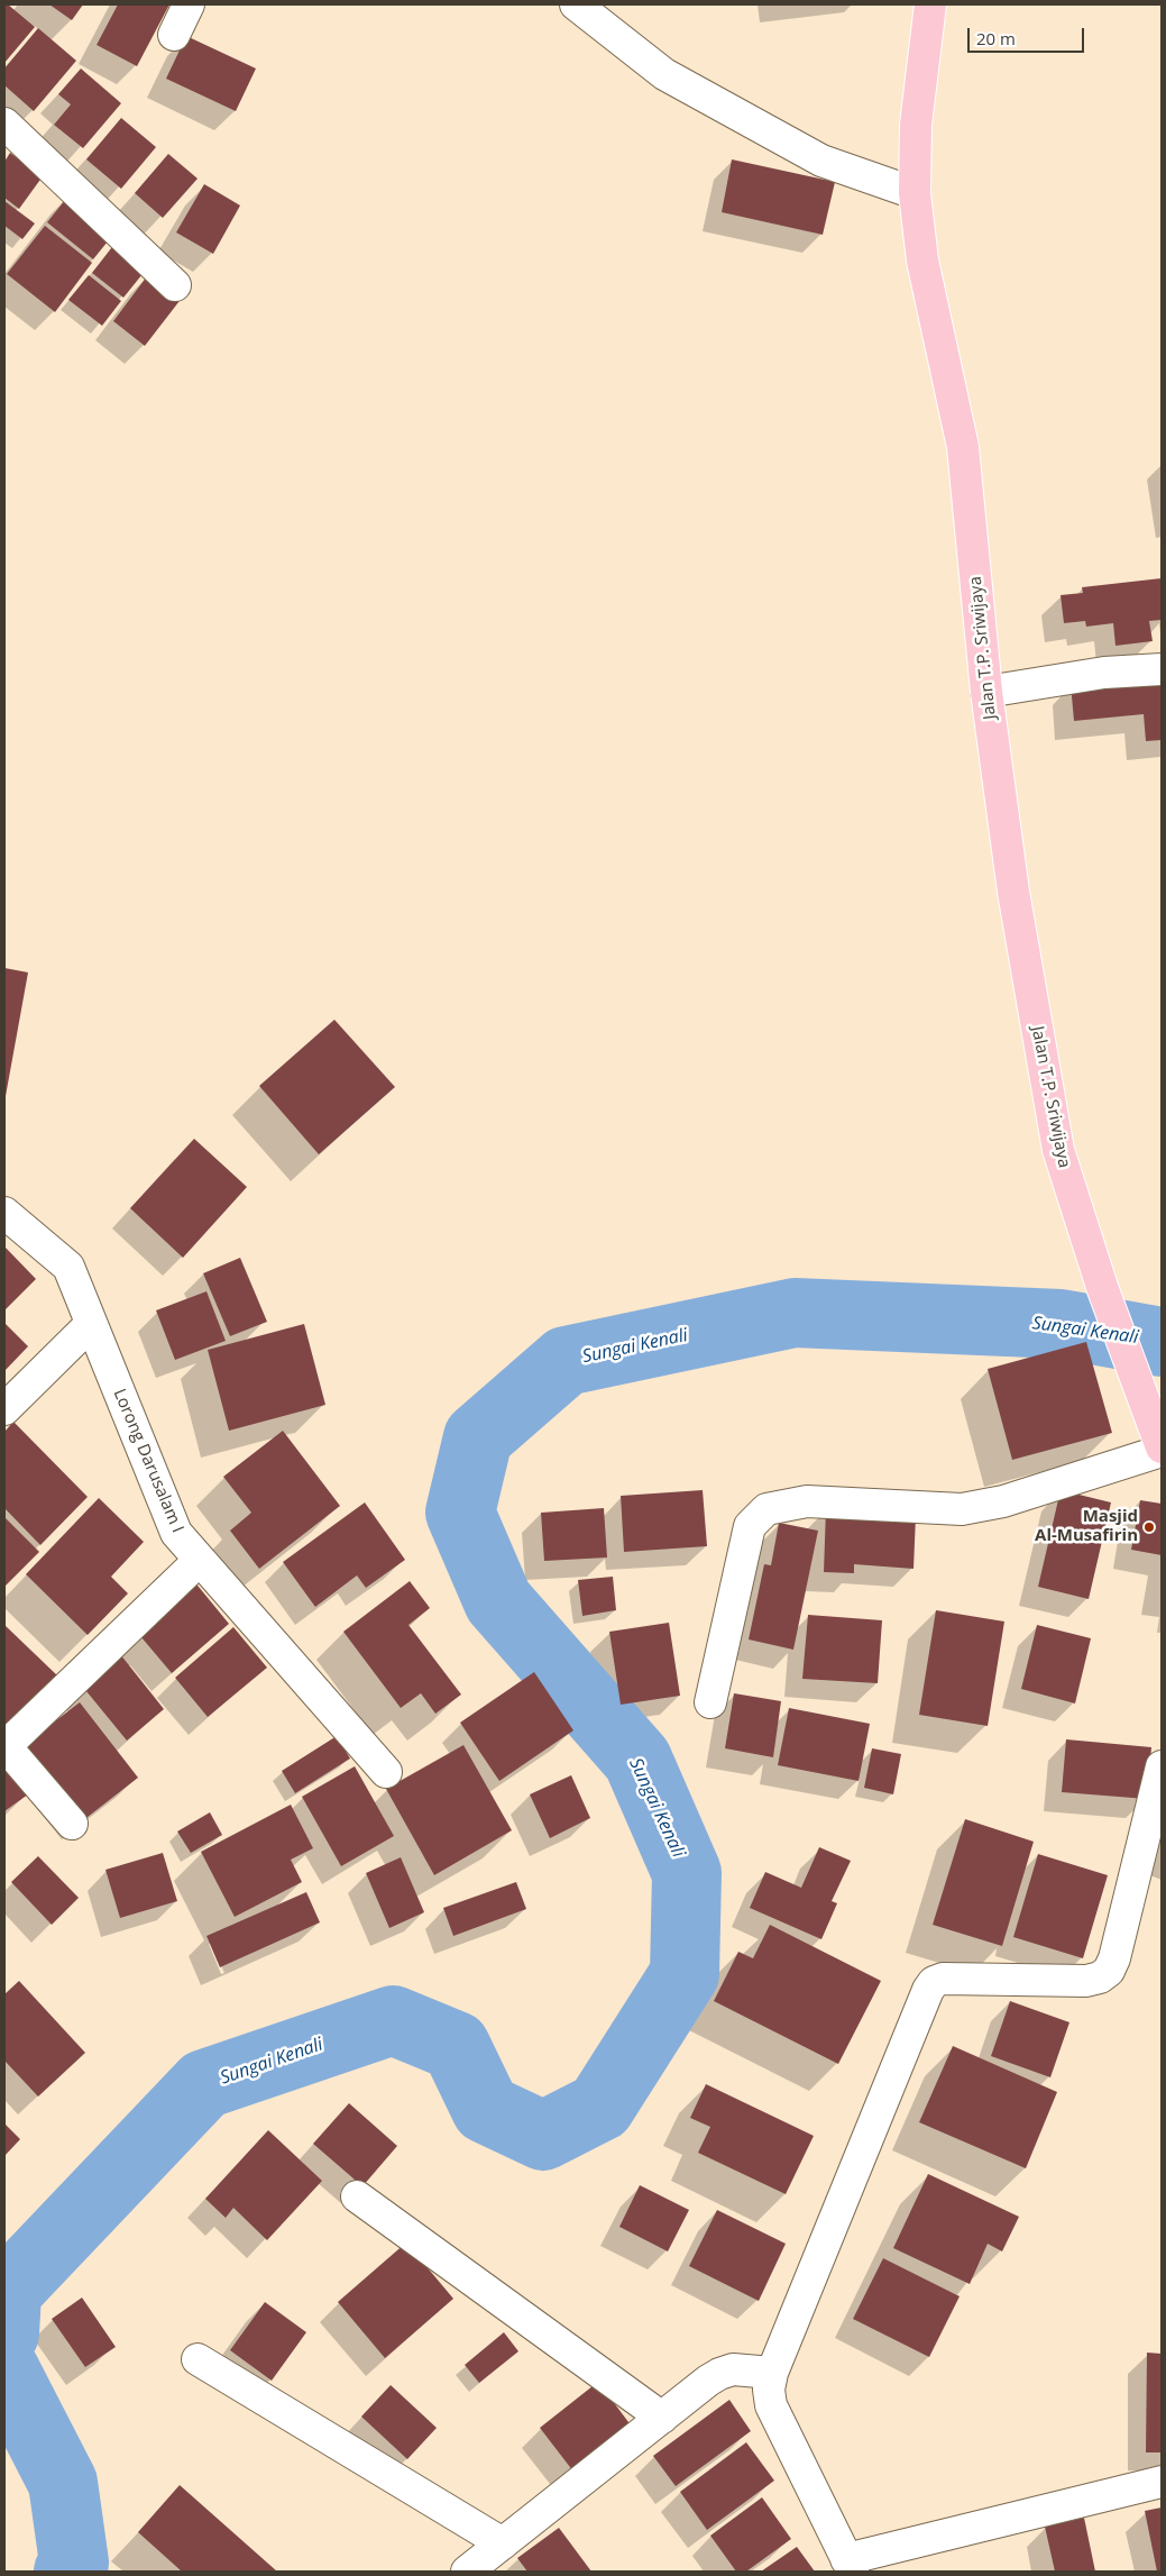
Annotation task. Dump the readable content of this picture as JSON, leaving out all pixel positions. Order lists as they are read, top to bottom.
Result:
{
  "streets": {
    "main road": ["Jalan T.P. Sriwijaya"],
    "street": ["Lorong Darusalam I"]
  },
  "water": ["Sungai Kenali"],
  "places": ["Masjid Al-Musafirin"],
  "scale_bar": "20 m"
}
